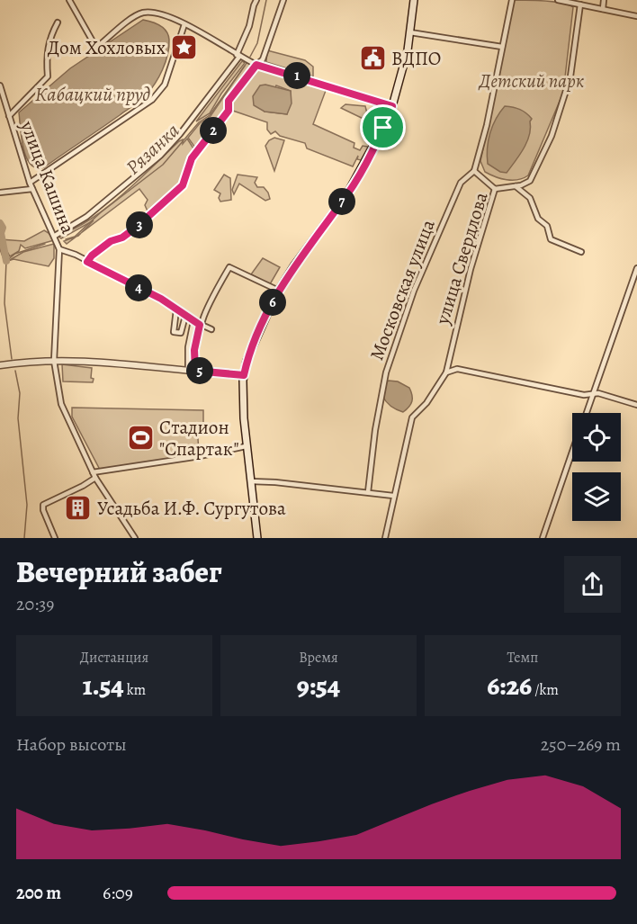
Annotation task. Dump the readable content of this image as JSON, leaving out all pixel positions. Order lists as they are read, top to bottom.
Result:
{
  "streets": {
    "street": ["улица Кашина", "улица Свердлова", "Московская улица"]
  },
  "water": ["Кабацкий пруд", "Рязанка"],
  "parks": ["Детский парк"],
  "places": {
    "place": ["Дом Хохловых"],
    "public building": ["ВДПО"],
    "sports": ["Стадион \"Спартак\""],
    "building": ["Усадьба И.Ф. Сургутова"]
  },
  "page": {
    "pins": [
      "1",
      "2",
      "7",
      "3",
      "4",
      "6",
      "5"
    ],
    "heading": ["Вечерний забег", "20:39"],
    "stats": [
      ["Дистанция", "1.54 km"],
      ["Время", "9:54"],
      ["Темп", "6:26 /km"]
    ],
    "chart": ["Набор высоты", "250–269 m"],
    "list": [
      {
        "name": "200 m",
        "note": "6:09"
      }
    ]
  }
}
